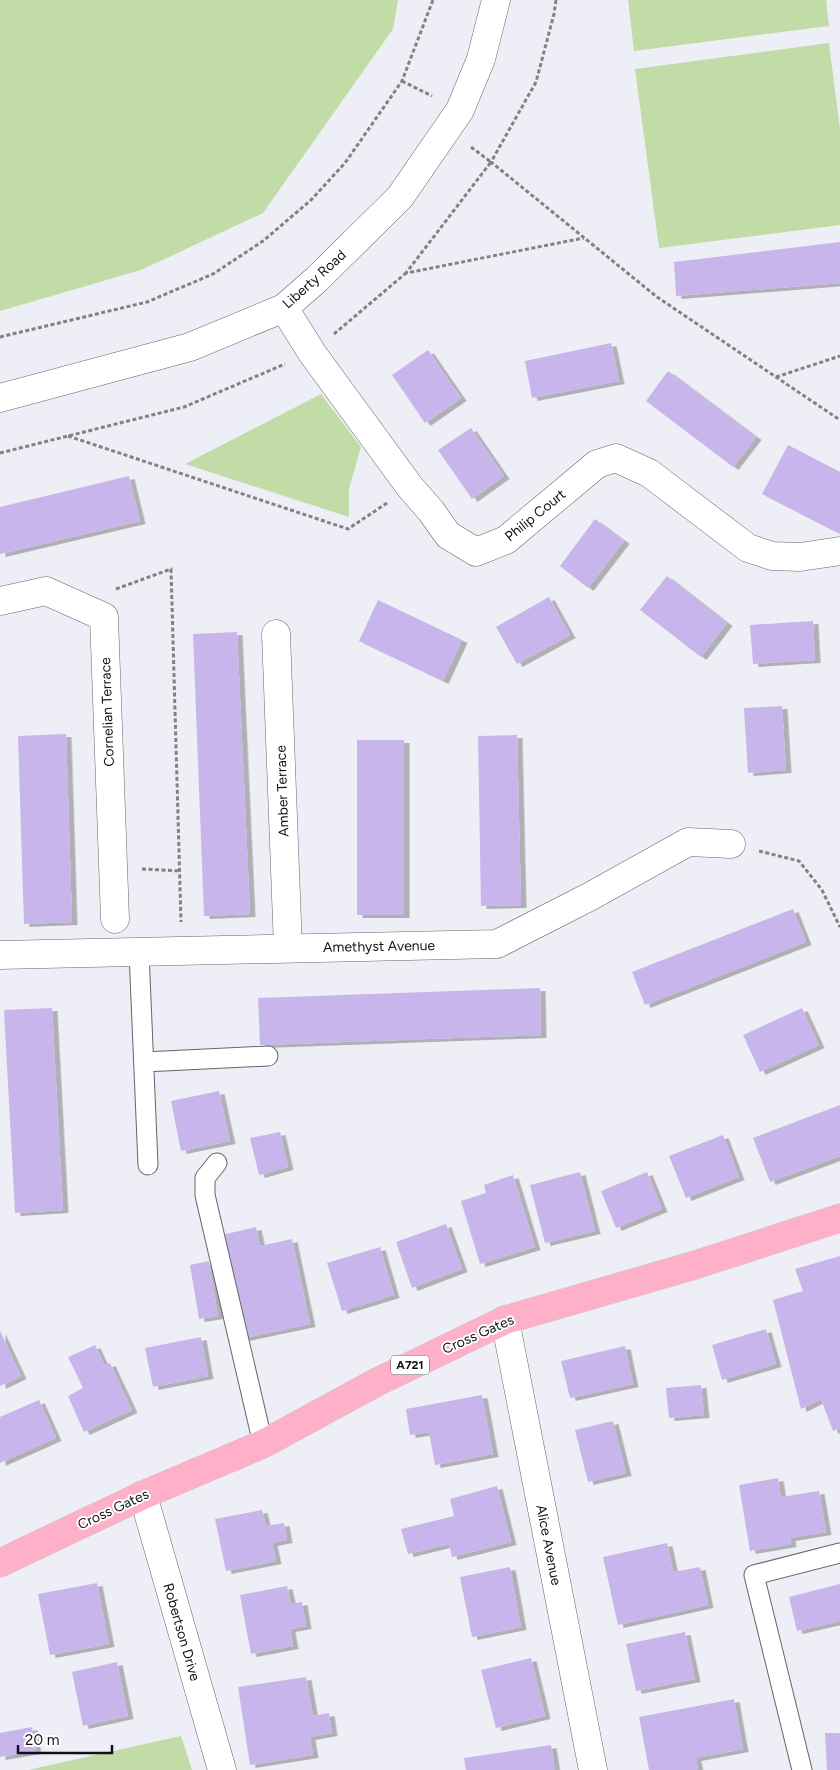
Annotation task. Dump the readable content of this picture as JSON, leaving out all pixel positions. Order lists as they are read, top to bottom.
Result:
{
  "streets": {
    "main road": ["Cross Gates", "A721"],
    "street": [
      "Liberty Road",
      "Philip Court",
      "Cornelian Terrace",
      "Amber Terrace",
      "Amethyst Avenue",
      "Alice Avenue",
      "Robertson Drive"
    ]
  },
  "crossings": [
    ["Liberty Road", "Philip Court"],
    ["Amber Terrace", "Amethyst Avenue"],
    ["Cross Gates", "Alice Avenue"],
    ["Cross Gates", "Robertson Drive"]
  ],
  "scale_bar": "20 m"
}
